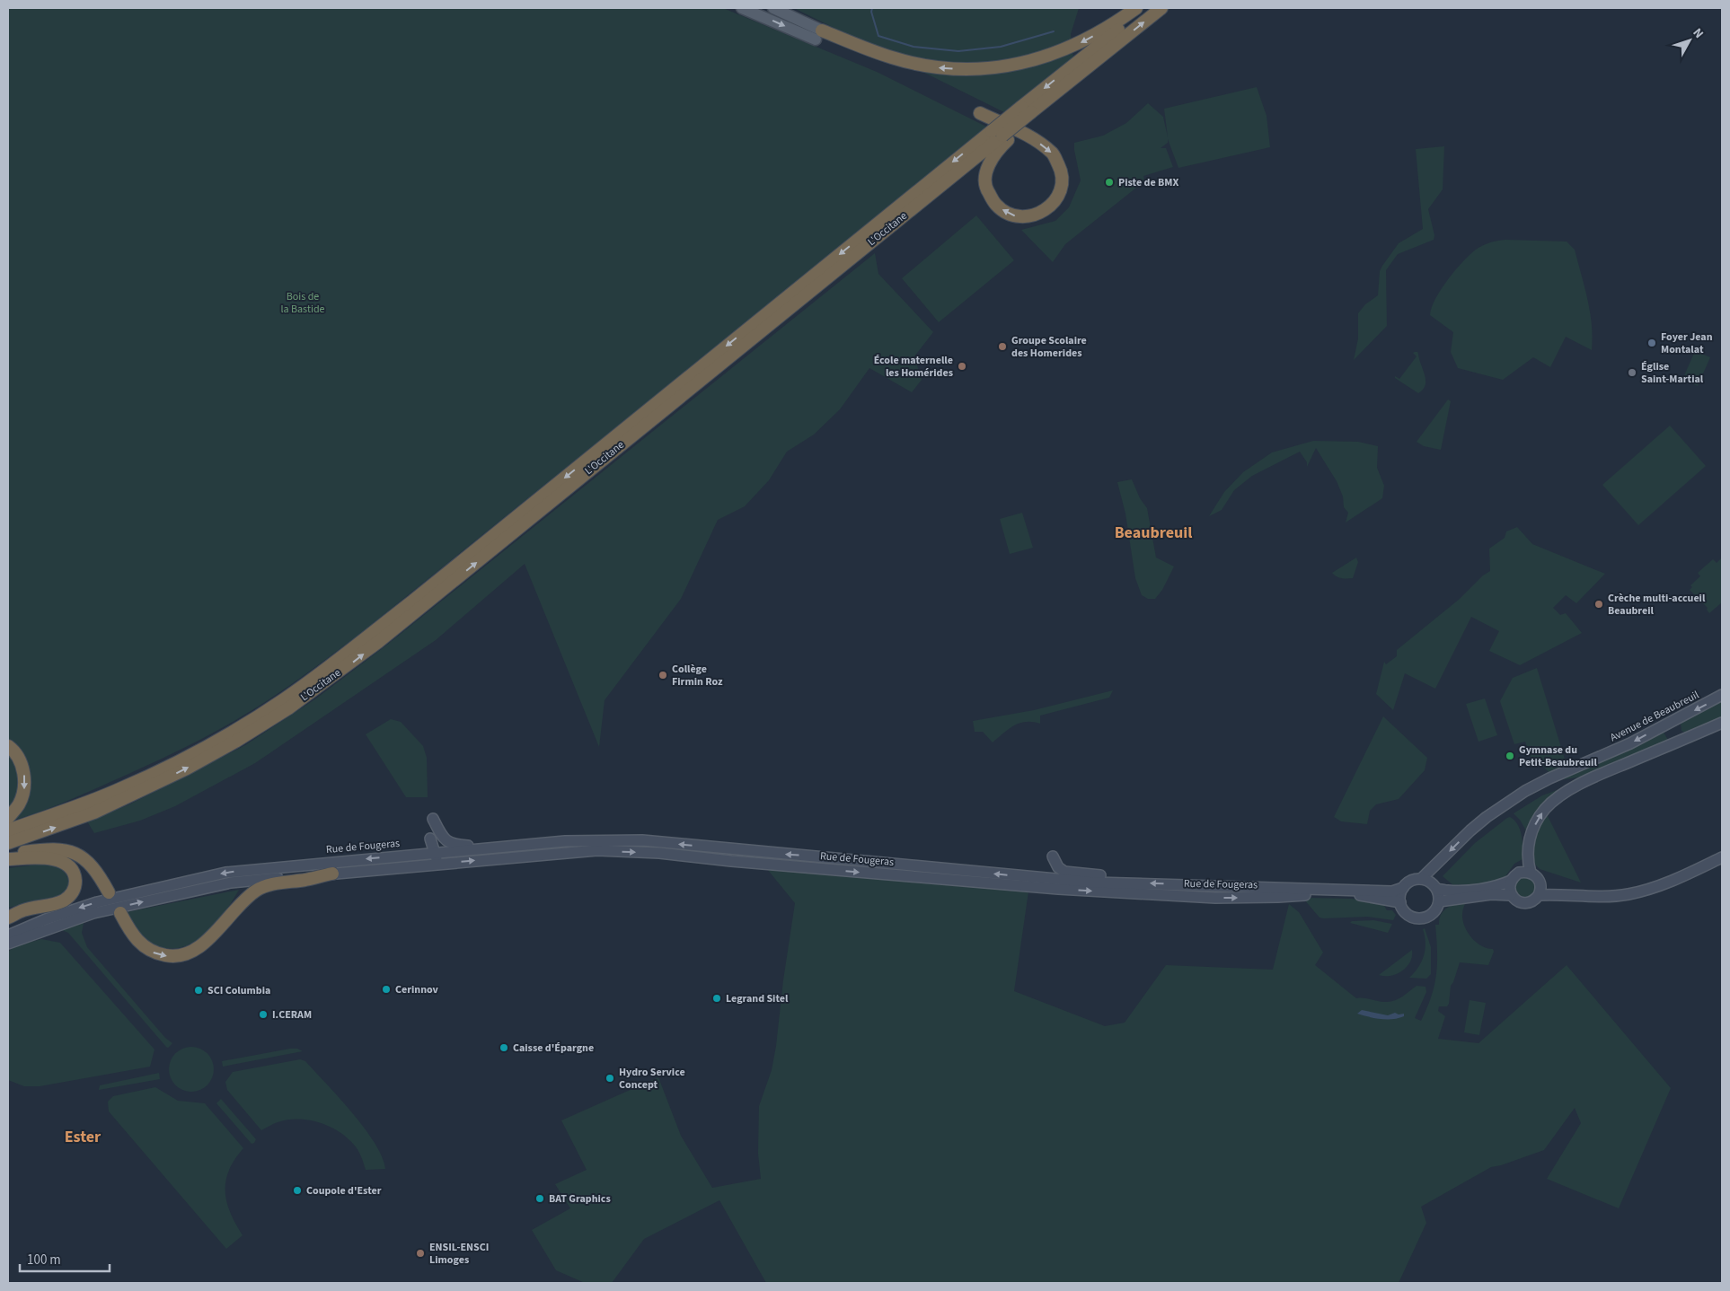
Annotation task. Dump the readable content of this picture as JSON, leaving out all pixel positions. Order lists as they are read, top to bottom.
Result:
{
  "streets": {
    "highway": ["L'Occitane"],
    "main road": ["Avenue de Beaubreuil", "Rue de Fougeras"]
  },
  "crossings": [
    ["Avenue de Beaubreuil", "Rue de Fougeras"]
  ],
  "districts": ["Beaubreuil", "Ester"],
  "parks": ["Bois de la Bastide"],
  "places": [
    "Piste de BMX",
    "Foyer Jean Montalat",
    "Groupe Scolaire des Homerides",
    "École maternelle les Homérides",
    "Église Saint-Martial",
    "Crèche multi-accueil Beaubreil",
    "Collège Firmin Roz",
    "Gymnase du Petit-Beaubreuil",
    "Cerinnov",
    "SCI Columbia",
    "Legrand Sitel",
    "I.CERAM",
    "Caisse d'Épargne",
    "Hydro Service Concept",
    "Coupole d'Ester",
    "BAT Graphics",
    "ENSIL-ENSCI Limoges"
  ],
  "scale_bar": "100 m",
  "north": "top right"
}
